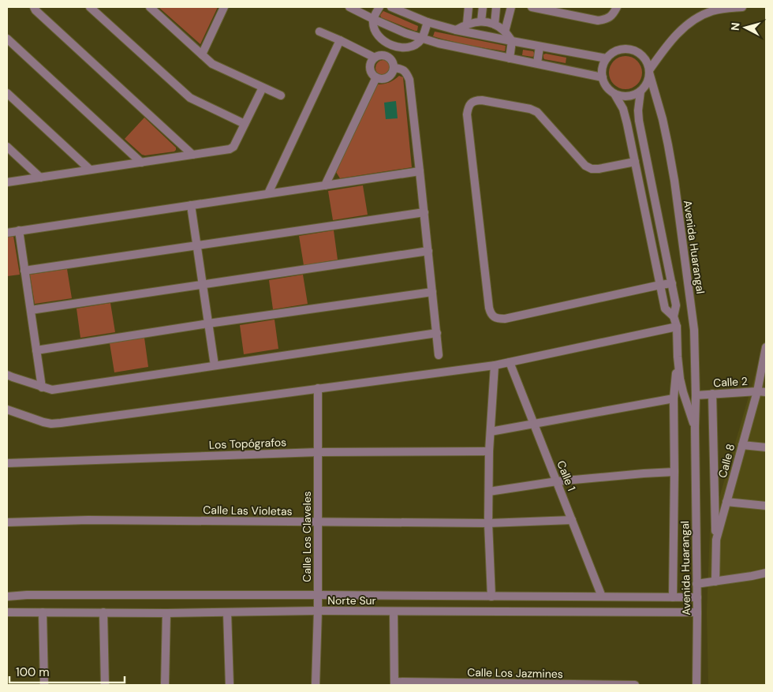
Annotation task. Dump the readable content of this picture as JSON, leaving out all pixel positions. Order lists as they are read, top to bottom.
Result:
{
  "streets": {
    "street": [
      "Avenida Huarangal",
      "Calle 2",
      "Los Topógrafos",
      "Calle 8",
      "Calle 1",
      "Calle Las Violetas",
      "Calle Los Claveles",
      "Norte Sur",
      "Calle Los Jazmines"
    ]
  },
  "crossings": [
    ["Avenida Huarangal", "Calle 2"],
    ["Avenida Huarangal", "Norte Sur"],
    ["Calle 2", "Calle 8"],
    ["Los Topógrafos", "Calle Los Claveles"],
    ["Calle 1", "Calle Las Violetas"],
    ["Calle 1", "Norte Sur"],
    ["Calle Las Violetas", "Calle Los Claveles"],
    ["Calle Los Claveles", "Norte Sur"]
  ],
  "scale_bar": "100 m",
  "north": "left"
}
